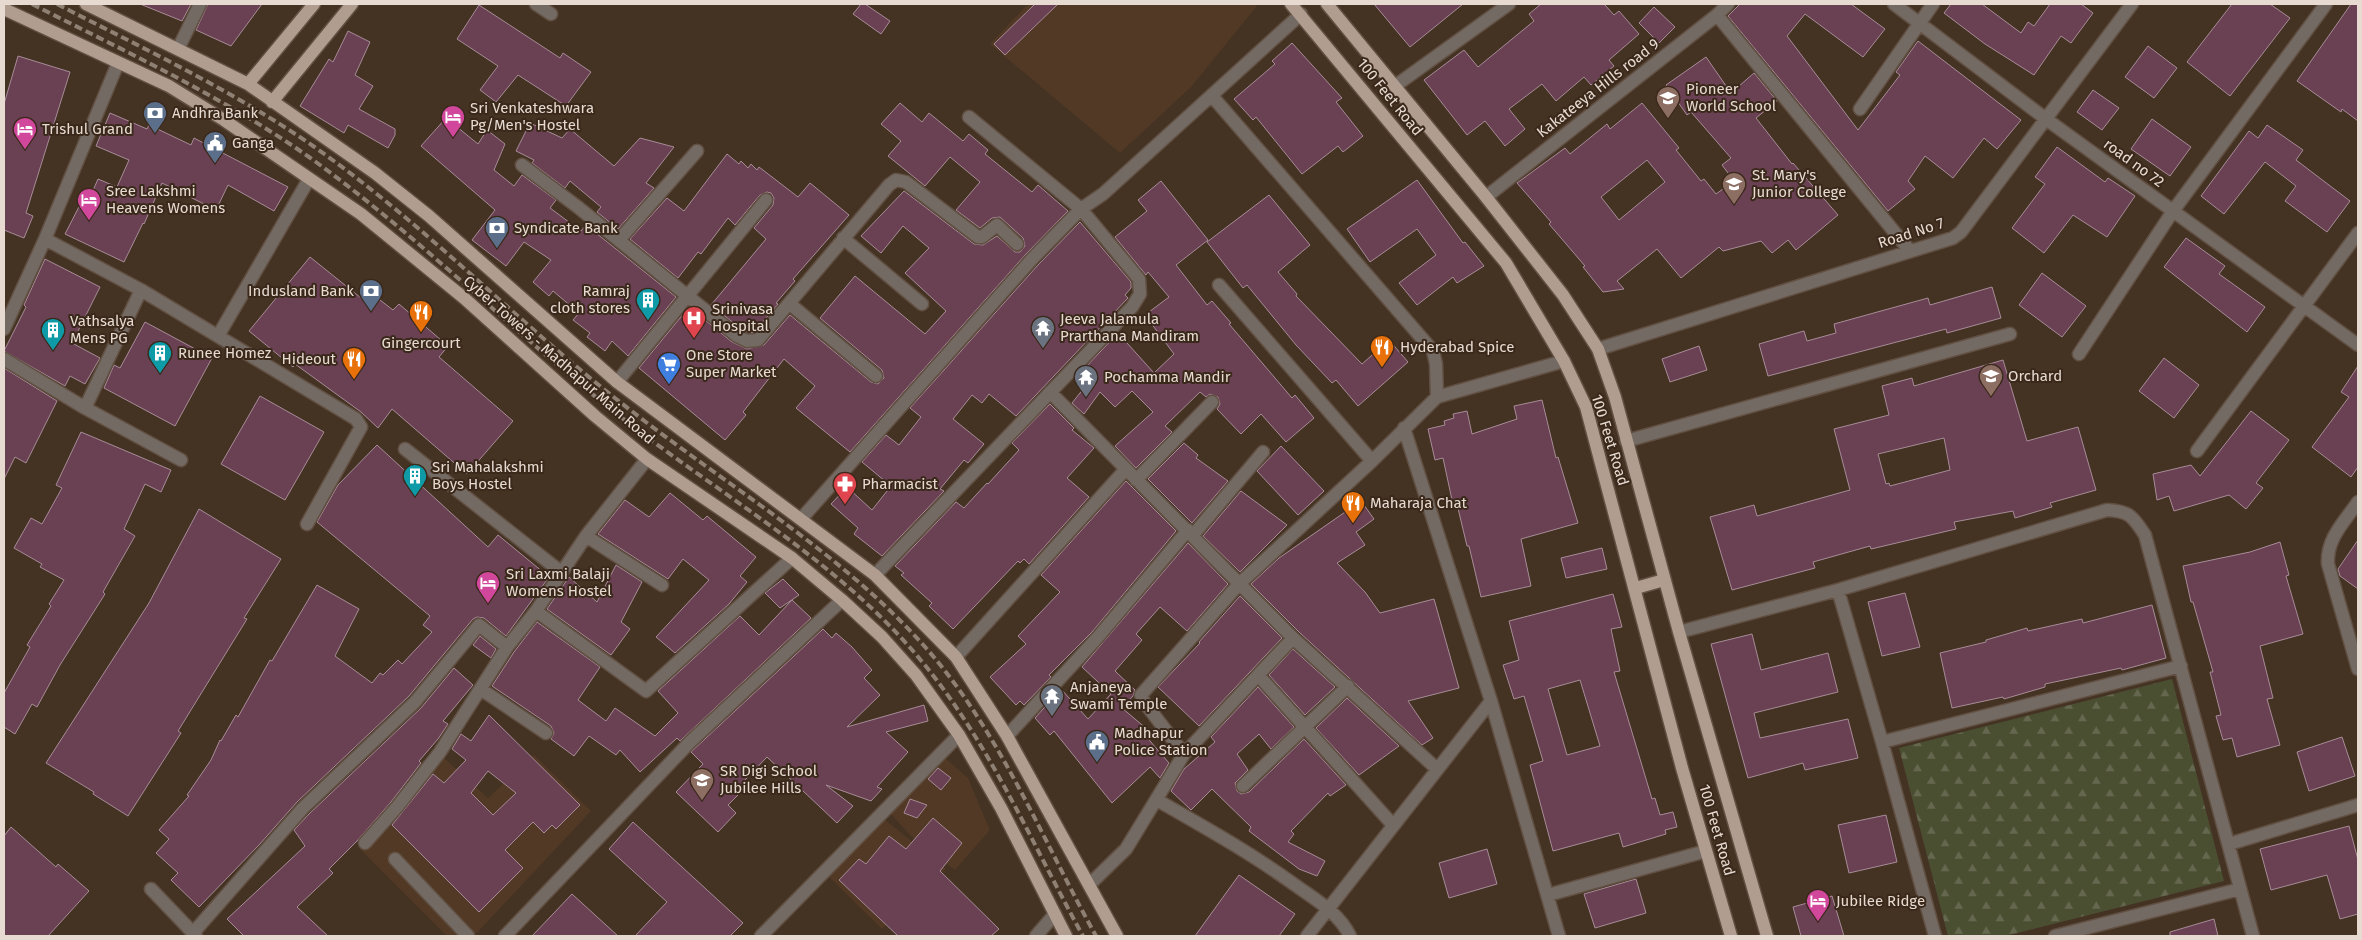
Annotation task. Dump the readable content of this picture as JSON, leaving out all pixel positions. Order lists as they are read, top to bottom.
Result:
{
  "streets": {
    "main road": ["100 Feet Road", "Cyber Towers - Madhapur Main Road"],
    "street": ["Kakateeya Hills road 9", "road no 72", "Road No 7"]
  },
  "crossings": [
    ["Kakateeya Hills road 9", "100 Feet Road"],
    ["100 Feet Road", "Road No 7"],
    ["road no 72", "Road No 7"]
  ],
  "places": {
    "school or university": [
      "Pioneer World School",
      "St. Mary's Junior College",
      "Orchard",
      "SR Digi School Jubilee Hills"
    ],
    "bank": ["Andhra Bank", "Syndicate Bank", "Indusland Bank"],
    "hotel": [
      "Sri Venkateshwara Pg/Men's Hostel",
      "Trishul Grand",
      "Sree Lakshmi Heavens Womens",
      "Sri Laxmi Balaji Womens Hostel",
      "Jubilee Ridge"
    ],
    "public building": ["Ganga", "Madhapur Police Station"],
    "building": [
      "Ramraj cloth stores",
      "Vathsalya Mens PG",
      "Runee Homez",
      "Sri Mahalakshmi Boys Hostel"
    ],
    "restaurant": [
      "Gingercourt",
      "Hyderabad Spice",
      "Hideout",
      "Maharaja Chat"
    ],
    "hospital": ["Srinivasa Hospital"],
    "temple": ["Jeeva Jalamula Prarthana Mandiram", "Pochamma Mandir", "Anjaneya Swami Temple"],
    "supermarket": ["One Store Super Market"],
    "pharmacy": ["Pharmacist"]
  }
}
